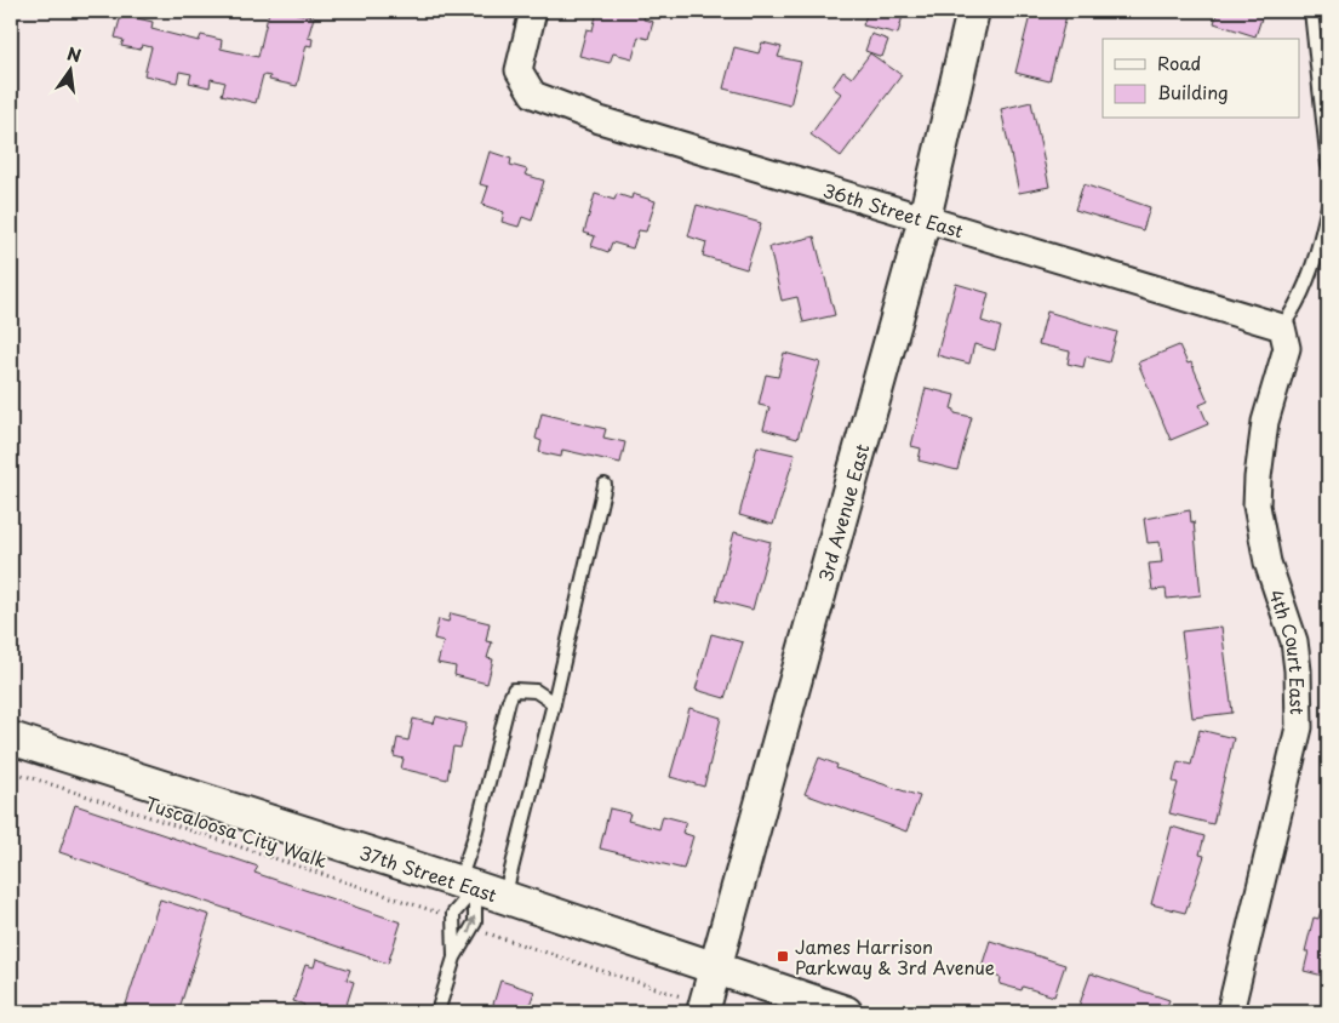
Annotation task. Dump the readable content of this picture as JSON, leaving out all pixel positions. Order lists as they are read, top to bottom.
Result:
{
  "streets": {
    "street": [
      "36th Street East",
      "3rd Avenue East",
      "4th Court East",
      "37th Street East"
    ],
    "path": ["Tuscaloosa City Walk"]
  },
  "crossings": [
    ["36th Street East", "3rd Avenue East"],
    ["36th Street East", "4th Court East"],
    ["3rd Avenue East", "37th Street East"]
  ],
  "places": {
    "transit": ["James Harrison Parkway & 3rd Avenue"]
  },
  "legend": ["Road", "Building"],
  "north": "top"
}
